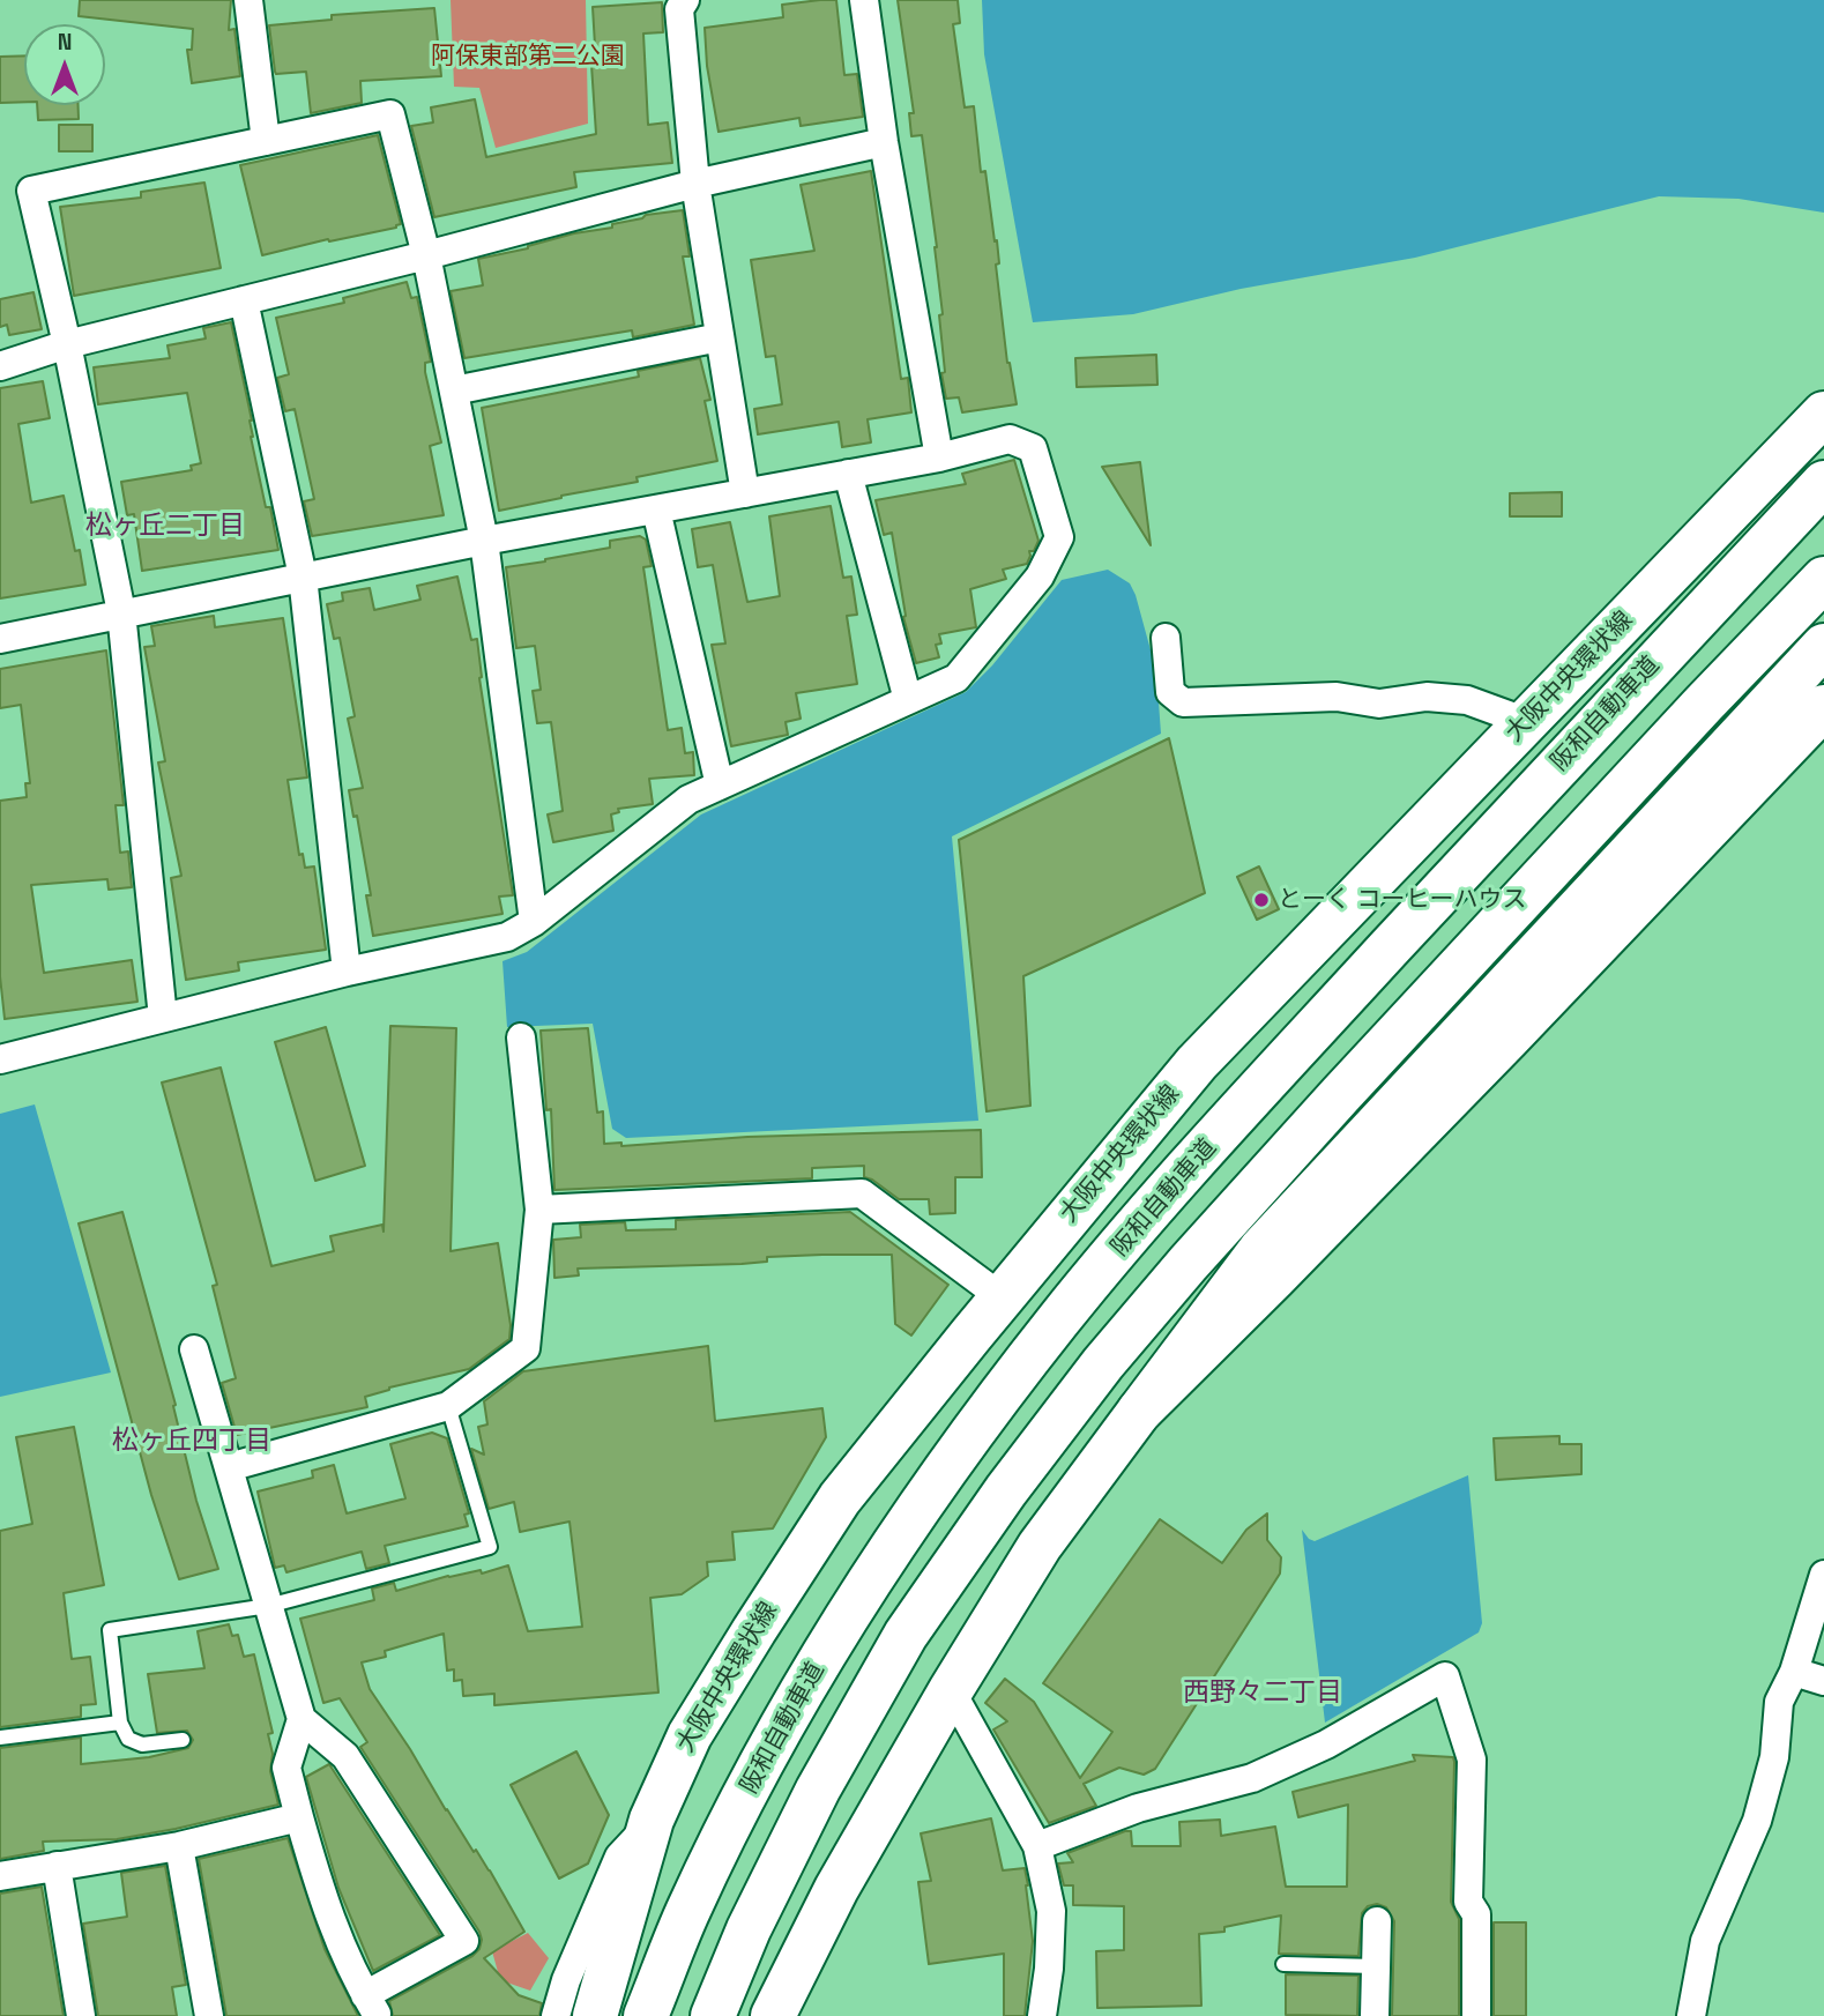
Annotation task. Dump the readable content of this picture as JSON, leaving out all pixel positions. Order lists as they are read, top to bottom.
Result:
{
  "streets": {
    "main road": ["大阪中央環状線", "阪和自動車道"]
  },
  "districts": ["松ヶ丘二丁目", "松ヶ丘四丁目", "西野々二丁目"],
  "parks": ["阿保東部第二公園"],
  "places": ["とーく コーヒーハウス"],
  "north": "top"
}
